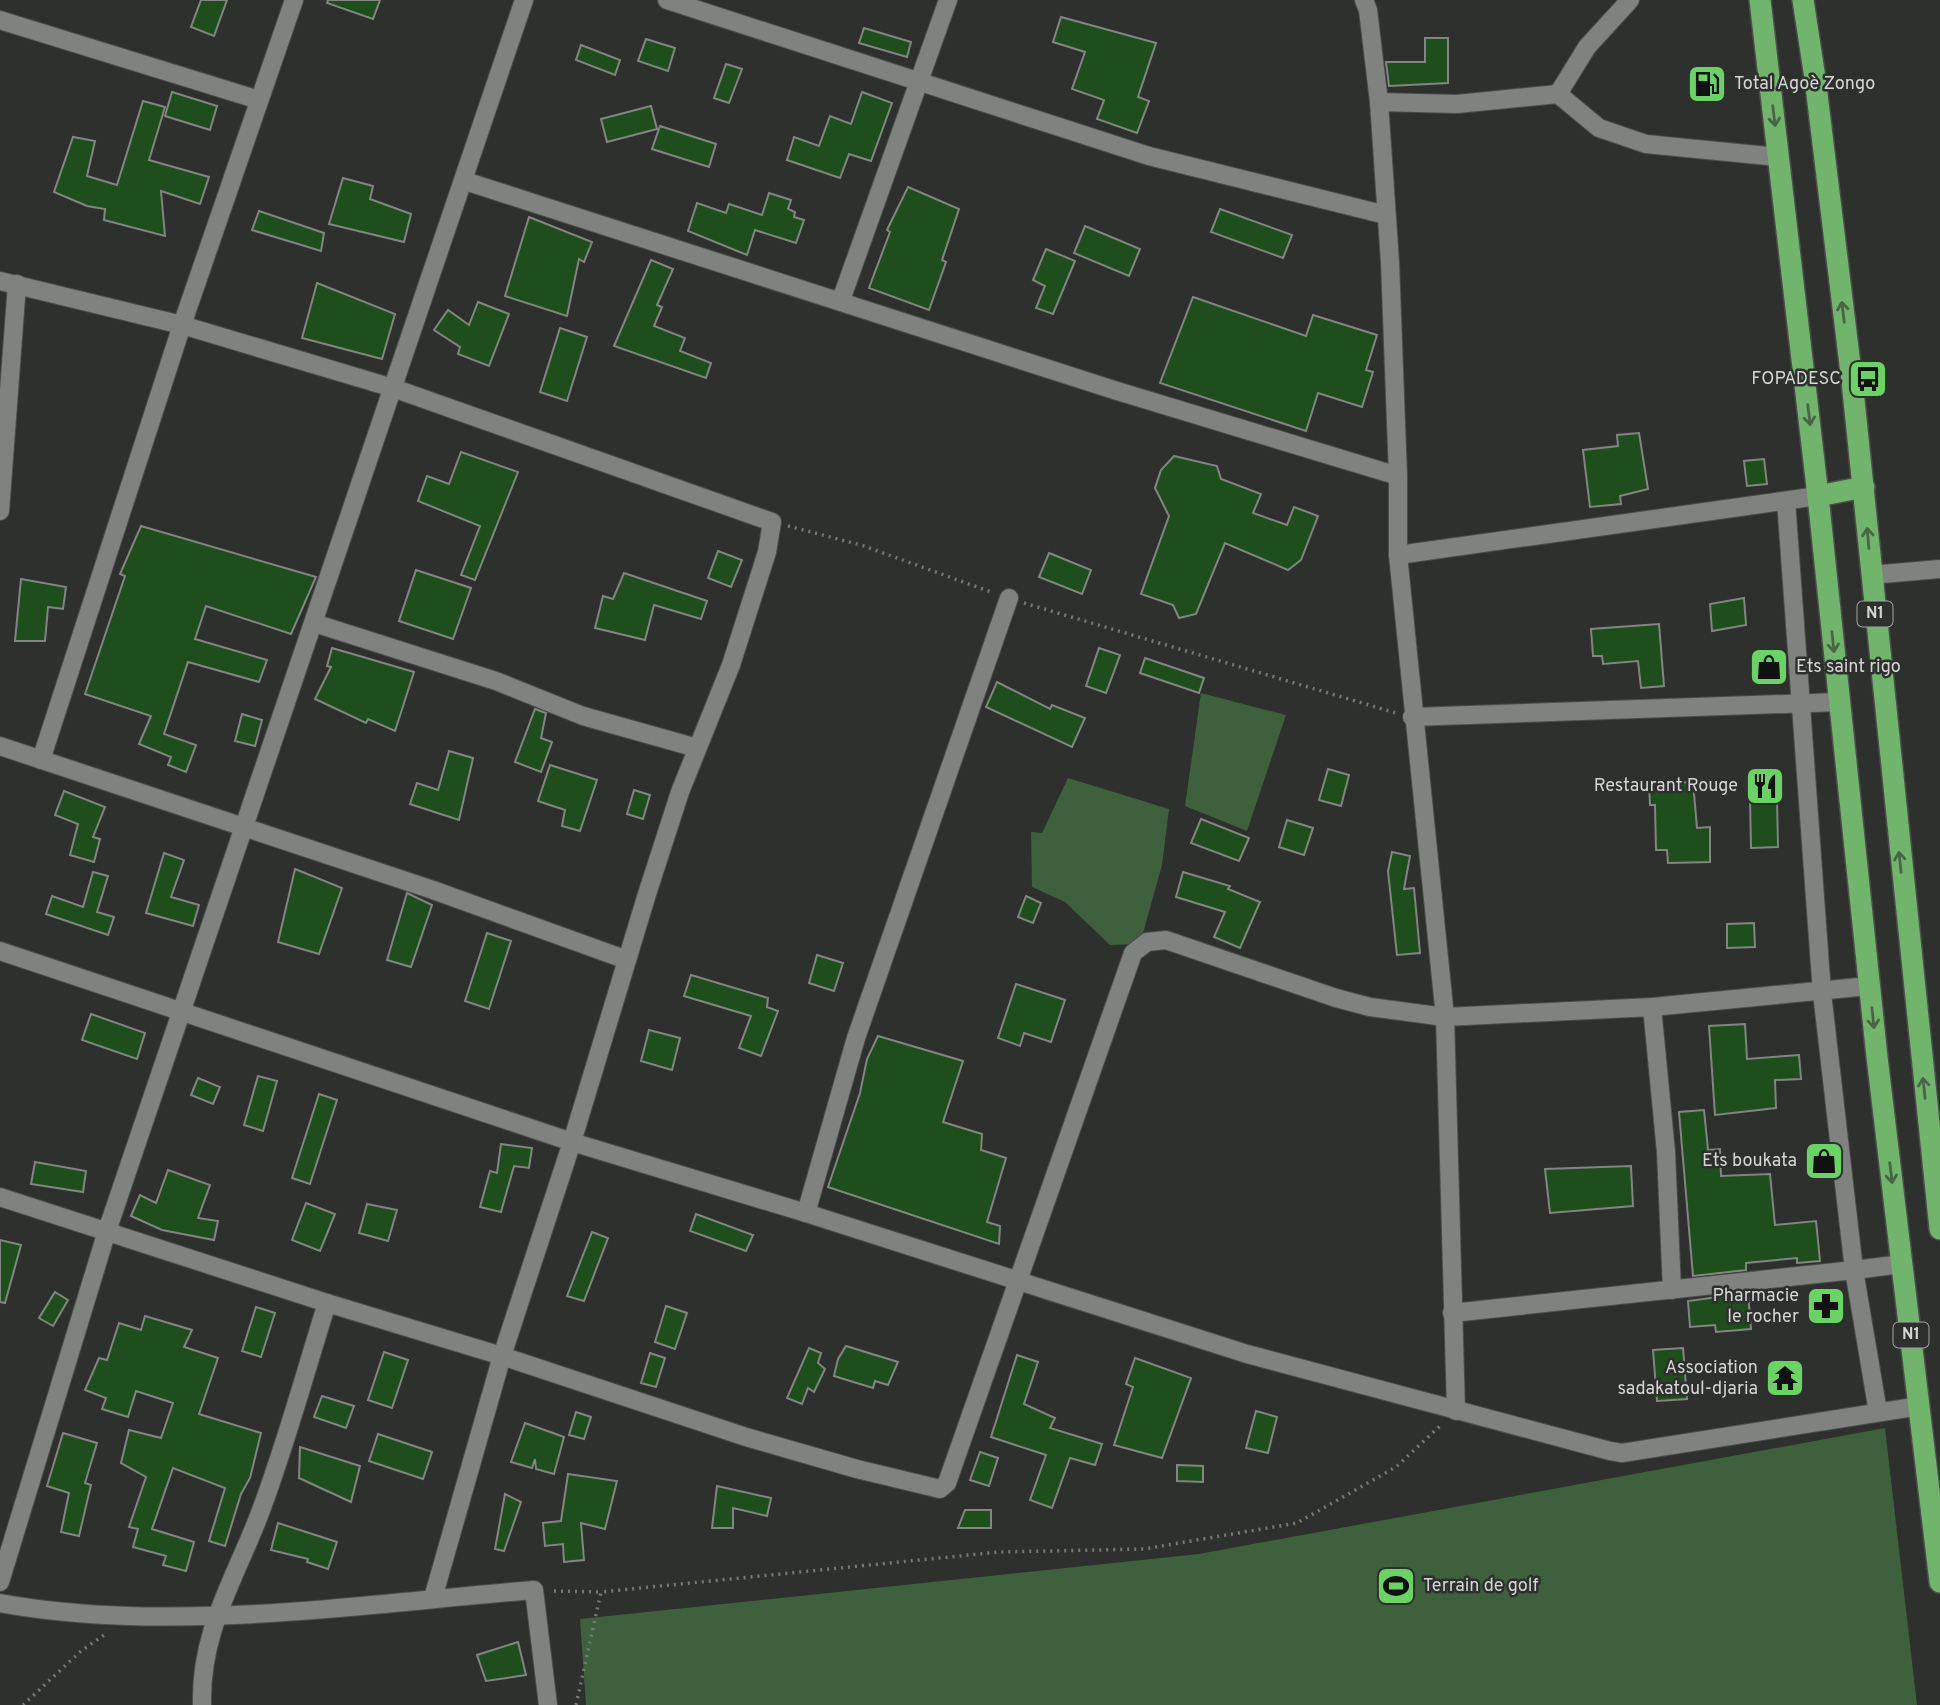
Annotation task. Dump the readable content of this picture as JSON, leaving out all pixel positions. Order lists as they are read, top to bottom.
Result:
{
  "streets": {
    "highway": ["N1"]
  },
  "places": {
    "fuel station": ["Total Agoè Zongo"],
    "bus stop": ["FOPADESC"],
    "shop": ["Ets saint rigo", "Ets boukata"],
    "restaurant": ["Restaurant Rouge"],
    "pharmacy": ["Pharmacie le rocher"],
    "temple": ["Association sadakatoul-djaria"],
    "sports": ["Terrain de golf"]
  }
}
